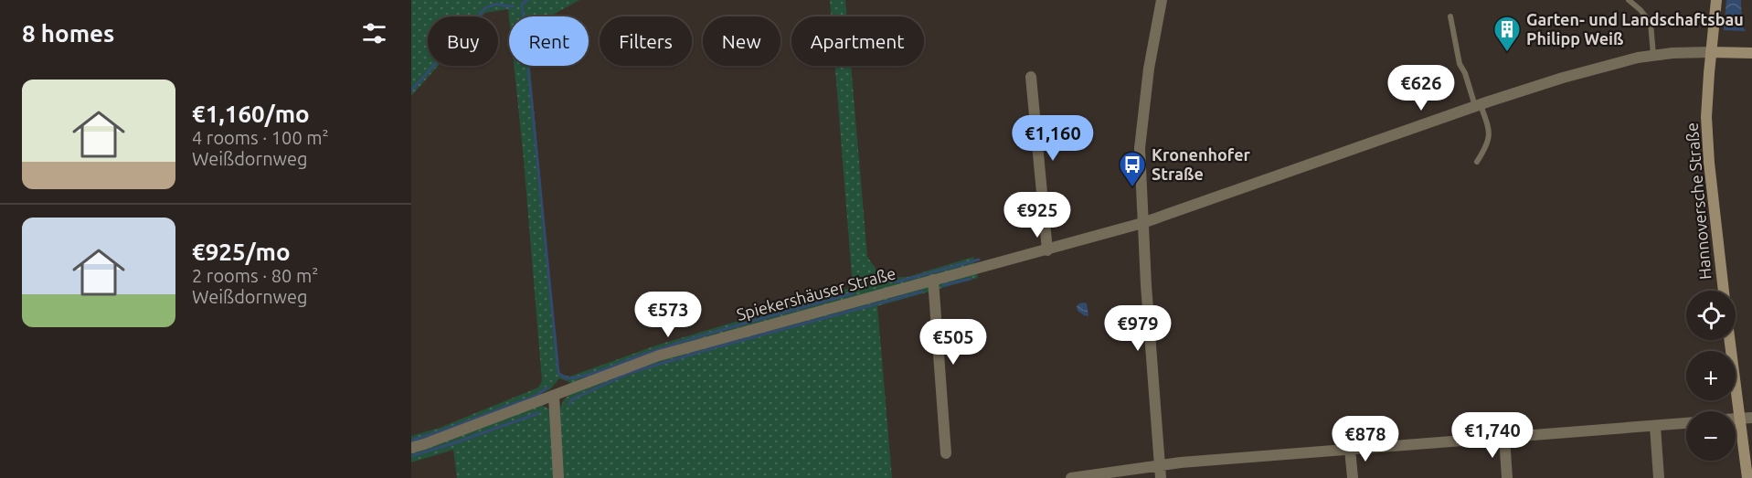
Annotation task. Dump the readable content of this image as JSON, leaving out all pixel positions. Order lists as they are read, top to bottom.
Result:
{
  "streets": {
    "main road": ["Hannoversche Straße"],
    "street": ["Spiekershäuser Straße"]
  },
  "crossings": [
    ["Hannoversche Straße", "Spiekershäuser Straße"]
  ],
  "places": {
    "building": ["Garten- und Landschaftsbau Philipp Weiß"],
    "bus stop": ["Kronenhofer Straße"]
  },
  "page": {
    "heading": "8 homes",
    "chip": [
      "Buy",
      "Rent",
      "Filters",
      "New",
      "Apartment"
    ],
    "price": [
      "€626",
      "€1,160",
      "€925",
      "€573",
      "€979",
      "€505",
      "€1,740",
      "€878"
    ],
    "list": [
      {
        "name": "€1,160/mo",
        "note": "4 rooms · 100 m² · Weißdornweg"
      },
      {
        "name": "€925/mo",
        "note": "2 rooms · 80 m² · Weißdornweg"
      }
    ],
    "map_buttons": ["+", "−"]
  }
}
